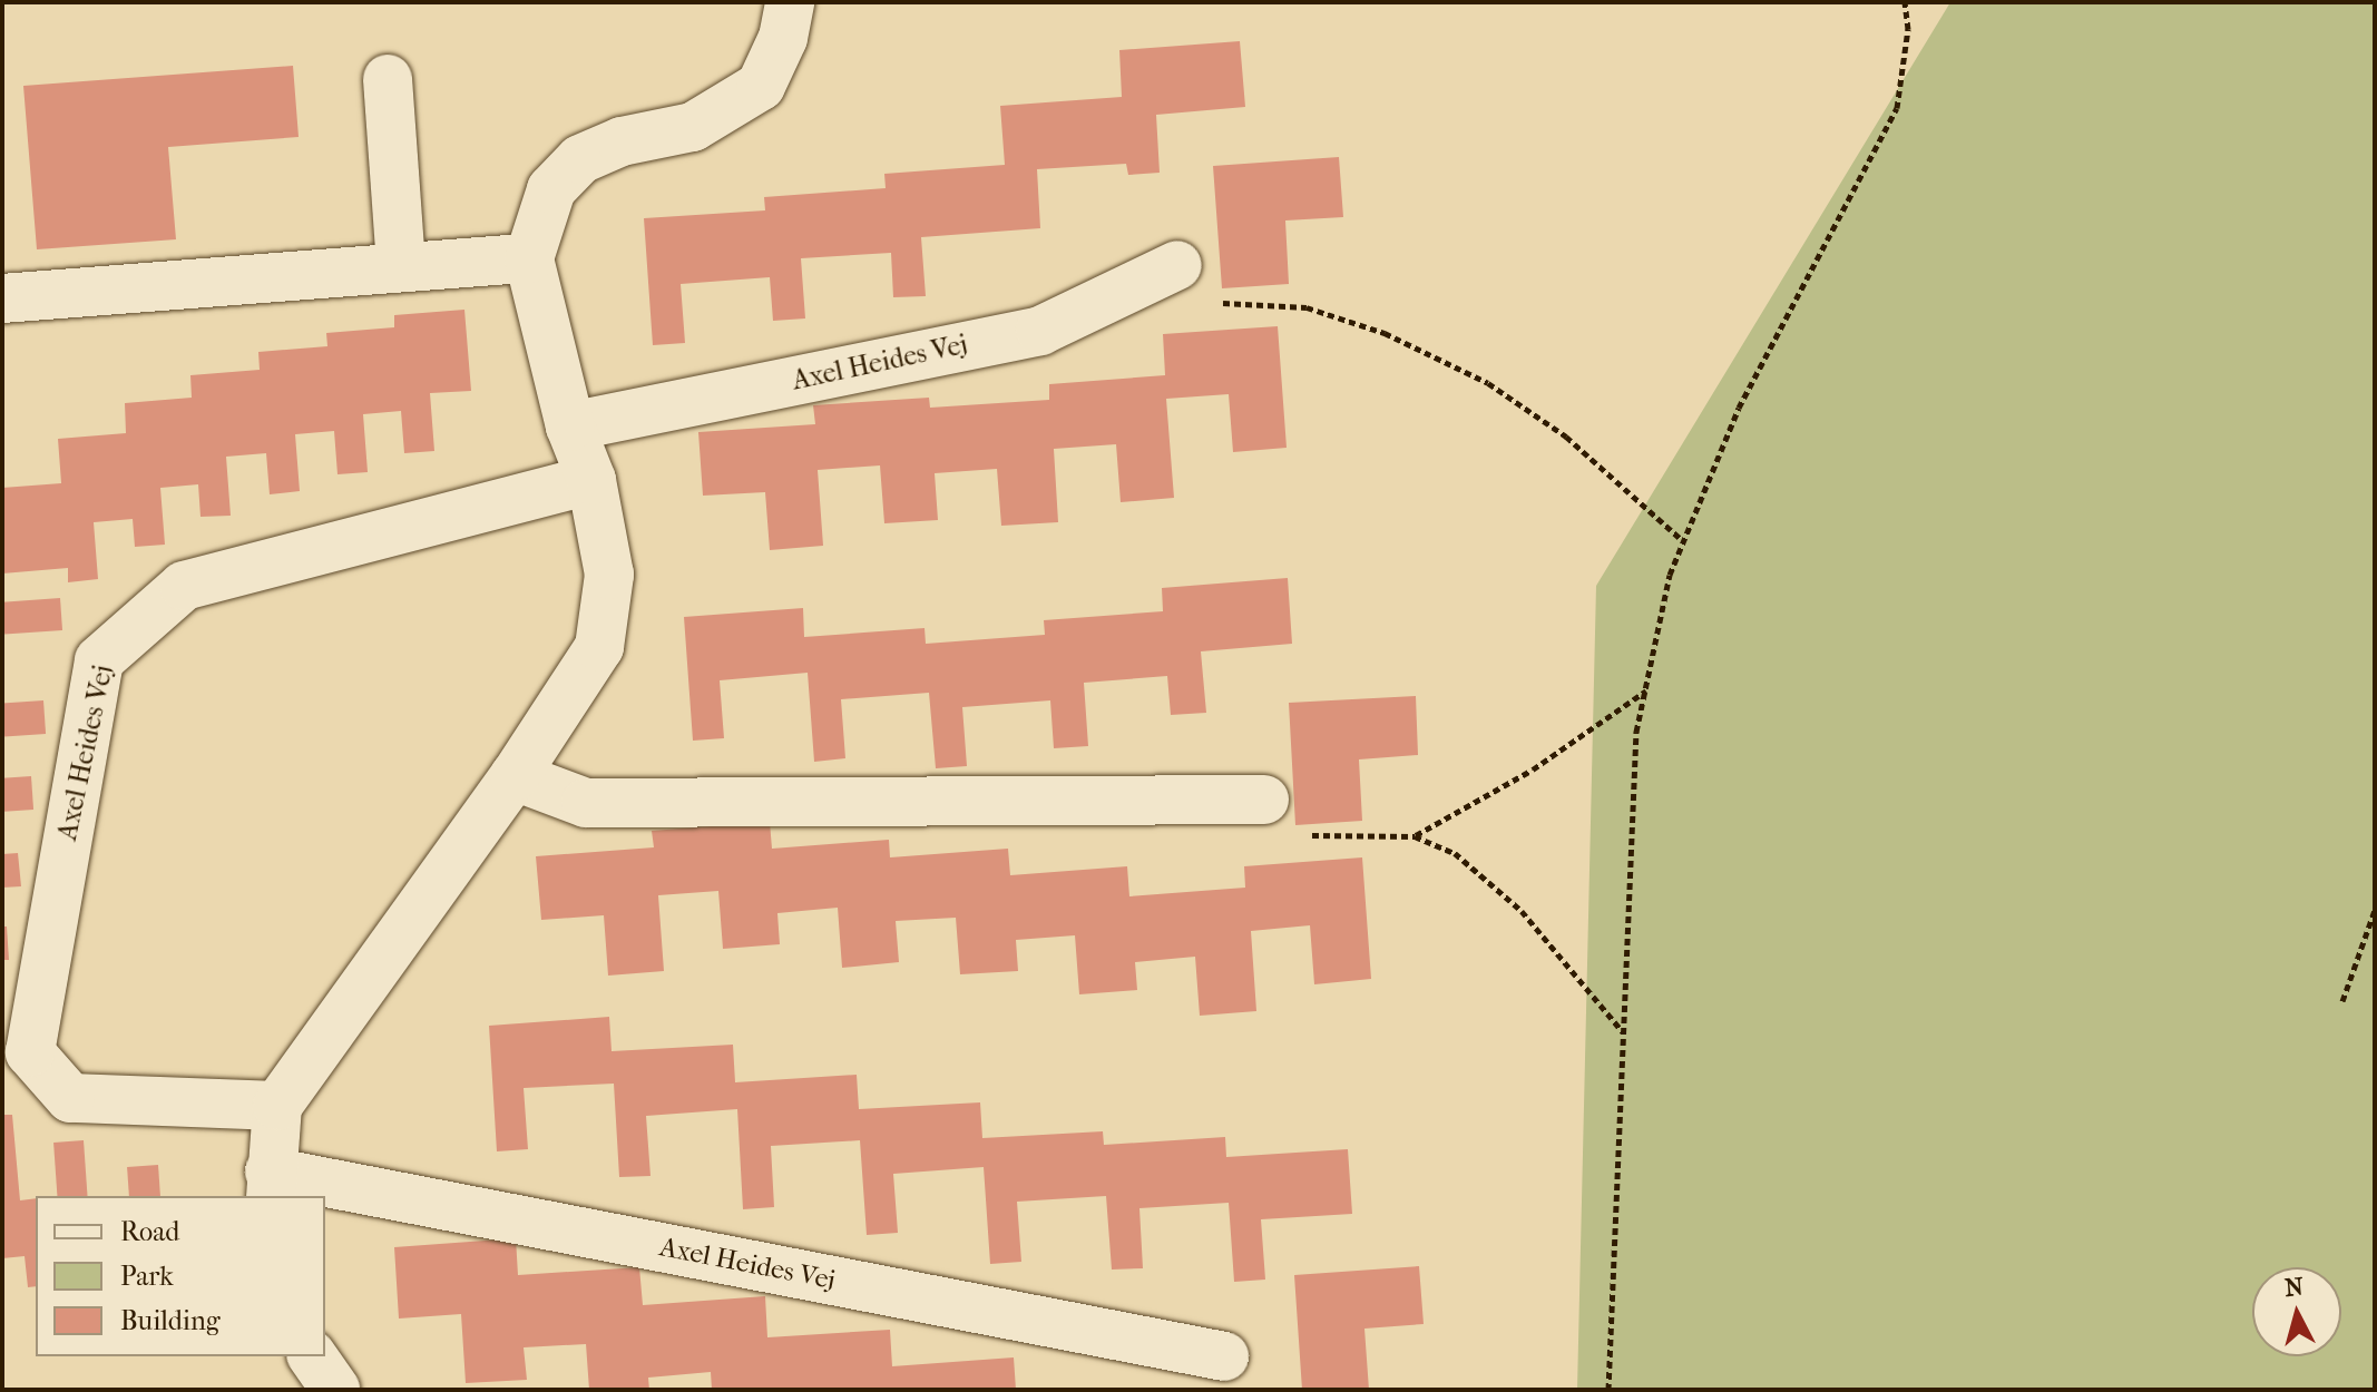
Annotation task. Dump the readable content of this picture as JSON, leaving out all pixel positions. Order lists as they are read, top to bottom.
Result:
{
  "streets": {
    "street": ["Axel Heides Vej"]
  },
  "legend": ["Road", "Park", "Building"],
  "north": "top"
}
